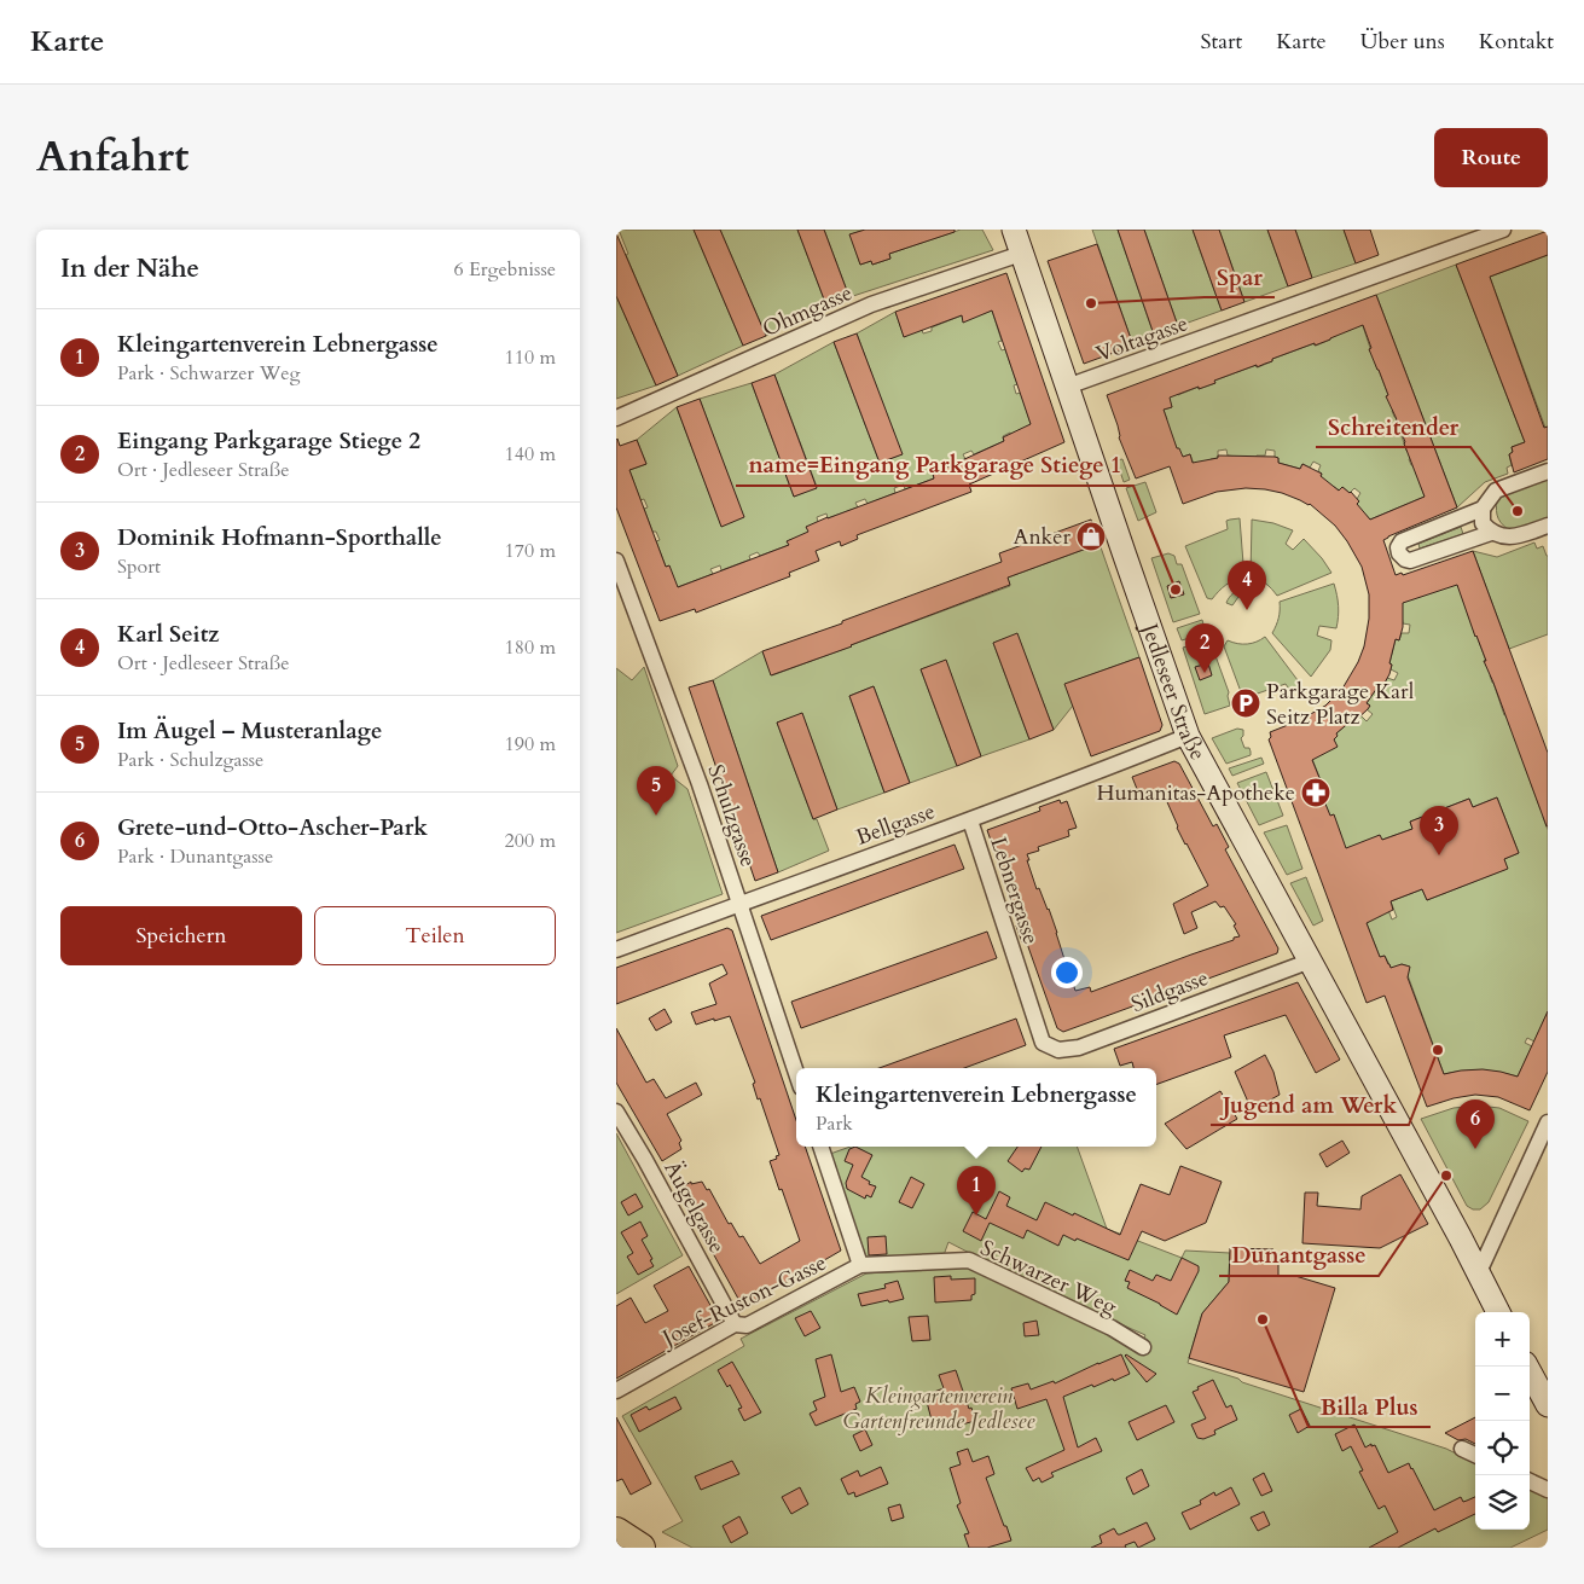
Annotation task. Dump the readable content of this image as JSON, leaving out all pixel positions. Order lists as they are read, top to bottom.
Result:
{
  "streets": {
    "street": [
      "Ohmgasse",
      "Voltagasse",
      "Jedleseer Straße",
      "Schulzgasse",
      "Bellgasse",
      "Lebnergasse",
      "Sildgasse",
      "Äugelgasse",
      "Schwarzer Weg",
      "Josef-Ruston-Gasse"
    ]
  },
  "crossings": [
    ["Ohmgasse", "Jedleseer Straße"],
    ["Voltagasse", "Jedleseer Straße"],
    ["Jedleseer Straße", "Bellgasse"],
    ["Jedleseer Straße", "Sildgasse"],
    ["Schulzgasse", "Bellgasse"],
    ["Bellgasse", "Lebnergasse"],
    ["Lebnergasse", "Sildgasse"],
    ["Äugelgasse", "Josef-Ruston-Gasse"],
    ["Schwarzer Weg", "Josef-Ruston-Gasse"]
  ],
  "parks": ["Kleingartenverein Gartenfreunde Jedlesee"],
  "places": {
    "other": [
      "Spar",
      "Schreitender",
      "name=Eingang Parkgarage Stiege 1",
      "Jugend am Werk",
      "Dunantgasse",
      "Billa Plus"
    ],
    "shop": ["Anker"],
    "parking": ["Parkgarage Karl Seitz Platz"],
    "pharmacy": ["Humanitas-Apotheke"]
  },
  "page": {
    "header": "Karte",
    "nav": [
      "Start",
      "Karte",
      "Über uns",
      "Kontakt"
    ],
    "title": "Anfahrt",
    "buttons": [
      "Route",
      ["Speichern", "Teilen"]
    ],
    "heading": ["In der Nähe", "6 Ergebnisse"],
    "list": [
      {
        "mark": "1",
        "name": "Kleingartenverein Lebnergasse",
        "note": "Park · Schwarzer Weg",
        "value": "110 m"
      },
      {
        "mark": "2",
        "name": "Eingang Parkgarage Stiege 2",
        "note": "Ort · Jedleseer Straße",
        "value": "140 m"
      },
      {
        "mark": "3",
        "name": "Dominik Hofmann-Sporthalle",
        "note": "Sport",
        "value": "170 m"
      },
      {
        "mark": "4",
        "name": "Karl Seitz",
        "note": "Ort · Jedleseer Straße",
        "value": "180 m"
      },
      {
        "mark": "5",
        "name": "Im Äugel – Musteranlage",
        "note": "Park · Schulzgasse",
        "value": "190 m"
      },
      {
        "mark": "6",
        "name": "Grete-und-Otto-Ascher-Park",
        "note": "Park · Dunantgasse",
        "value": "200 m"
      }
    ],
    "pins": [
      "4",
      "2",
      "5",
      "3",
      "6",
      "1"
    ],
    "popup": ["Kleingartenverein Lebnergasse", "Park"],
    "map_buttons": ["+", "−"]
  }
}
